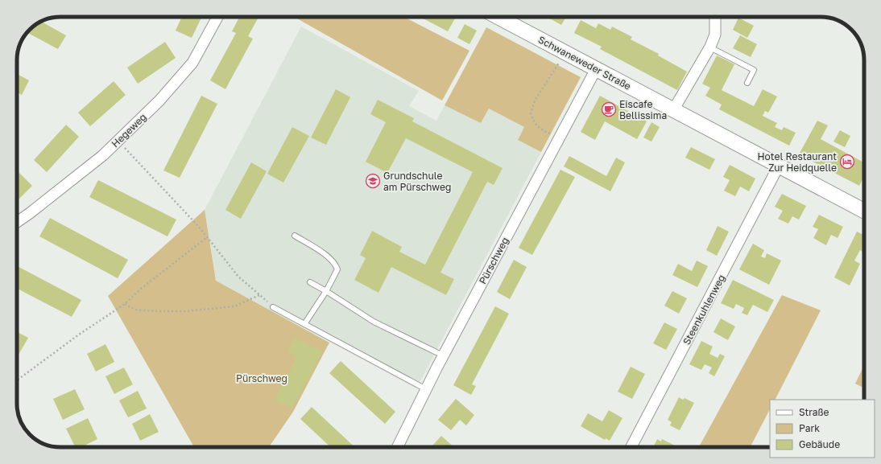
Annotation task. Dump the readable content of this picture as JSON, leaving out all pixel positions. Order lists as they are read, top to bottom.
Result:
{
  "streets": {
    "main road": ["Schwaneweder Straße"],
    "street": ["Hegeweg", "Pürschweg", "Steenkuhlenweg"]
  },
  "crossings": [
    ["Schwaneweder Straße", "Pürschweg"],
    ["Schwaneweder Straße", "Steenkuhlenweg"]
  ],
  "parks": ["Pürschweg"],
  "places": {
    "cafe": ["Eiscafe Bellissima"],
    "hotel": ["Hotel Restaurant Zur Heidquelle"],
    "school or university": ["Grundschule am Pürschweg"]
  },
  "legend": ["Straße", "Park", "Gebäude"]
}
